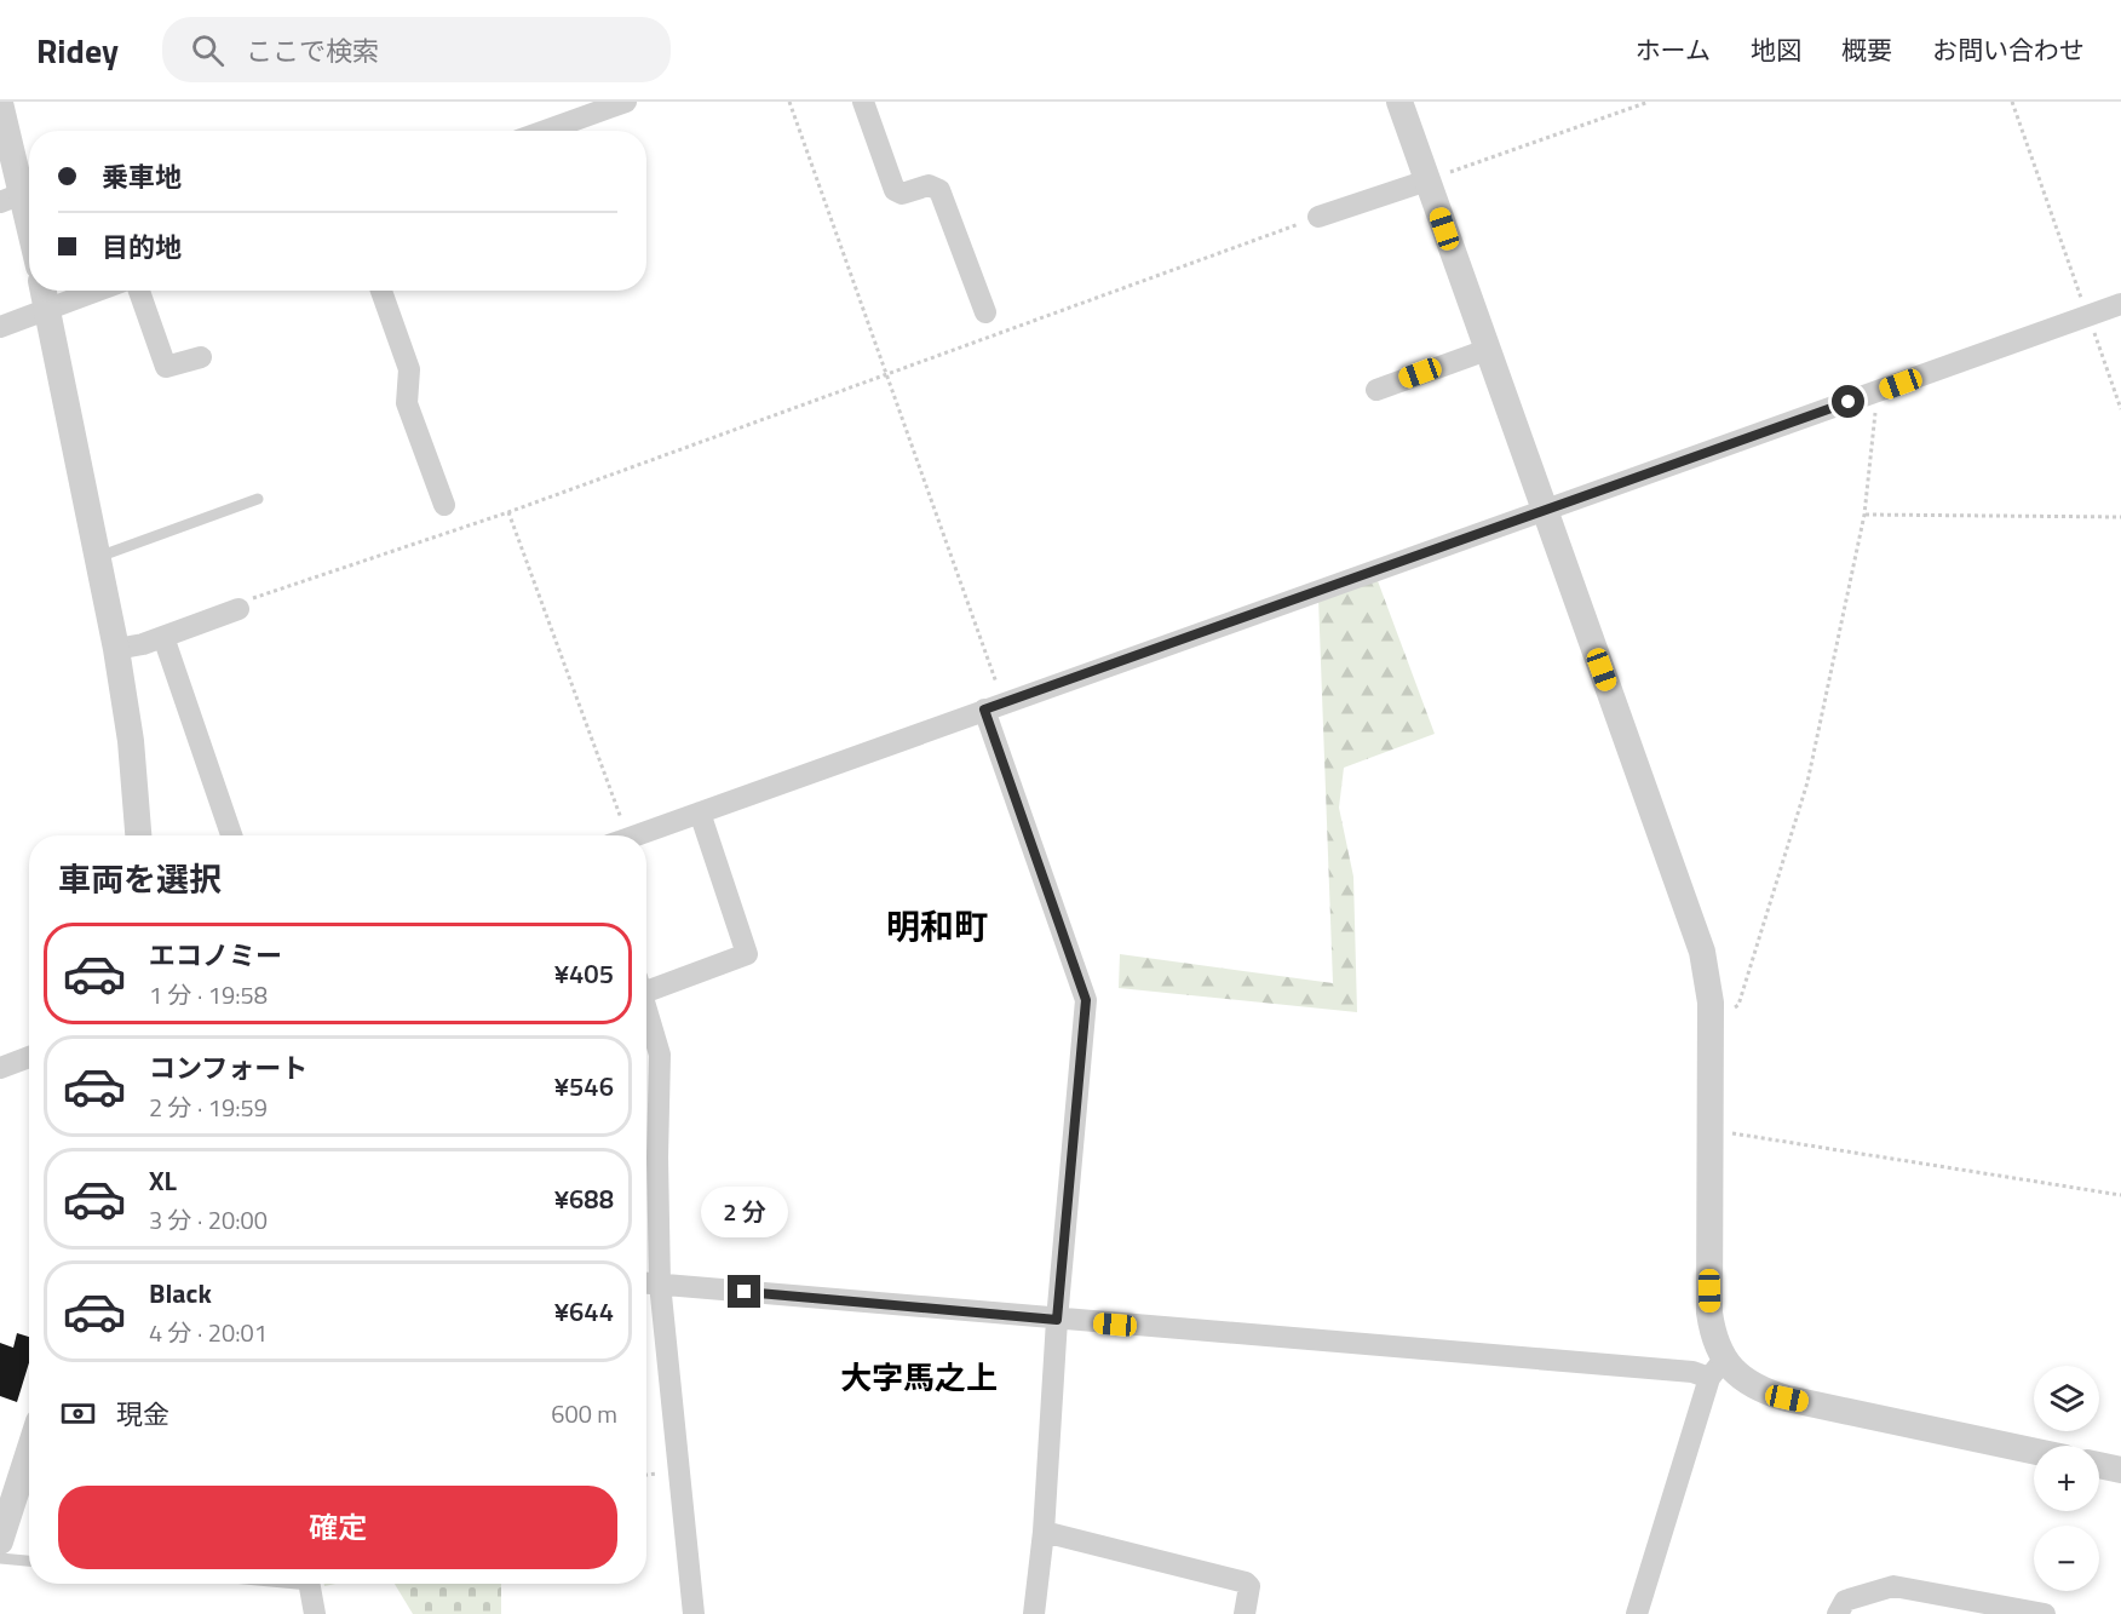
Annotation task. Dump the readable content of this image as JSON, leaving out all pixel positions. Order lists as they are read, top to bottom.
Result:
{
  "districts": ["明和町", "大字馬之上"],
  "page": {
    "header": "Ridey",
    "search": "ここで検索",
    "nav": [
      "ホーム",
      "地図",
      "概要",
      "お問い合わせ"
    ],
    "banner": ["乗車地", "目的地"],
    "heading": "車両を選択",
    "list": [
      {
        "name": "エコノミー",
        "note": "1 分 · 19:58",
        "value": "¥405"
      },
      {
        "name": "コンフォート",
        "note": "2 分 · 19:59",
        "value": "¥546"
      },
      {
        "name": "XL",
        "note": "3 分 · 20:00",
        "value": "¥688"
      },
      {
        "name": "Black",
        "note": "4 分 · 20:01",
        "value": "¥644"
      }
    ],
    "bubble": "2 分",
    "map_buttons": ["+", "−"],
    "pay": ["現金", "600 m"],
    "buttons": "確定"
  }
}
